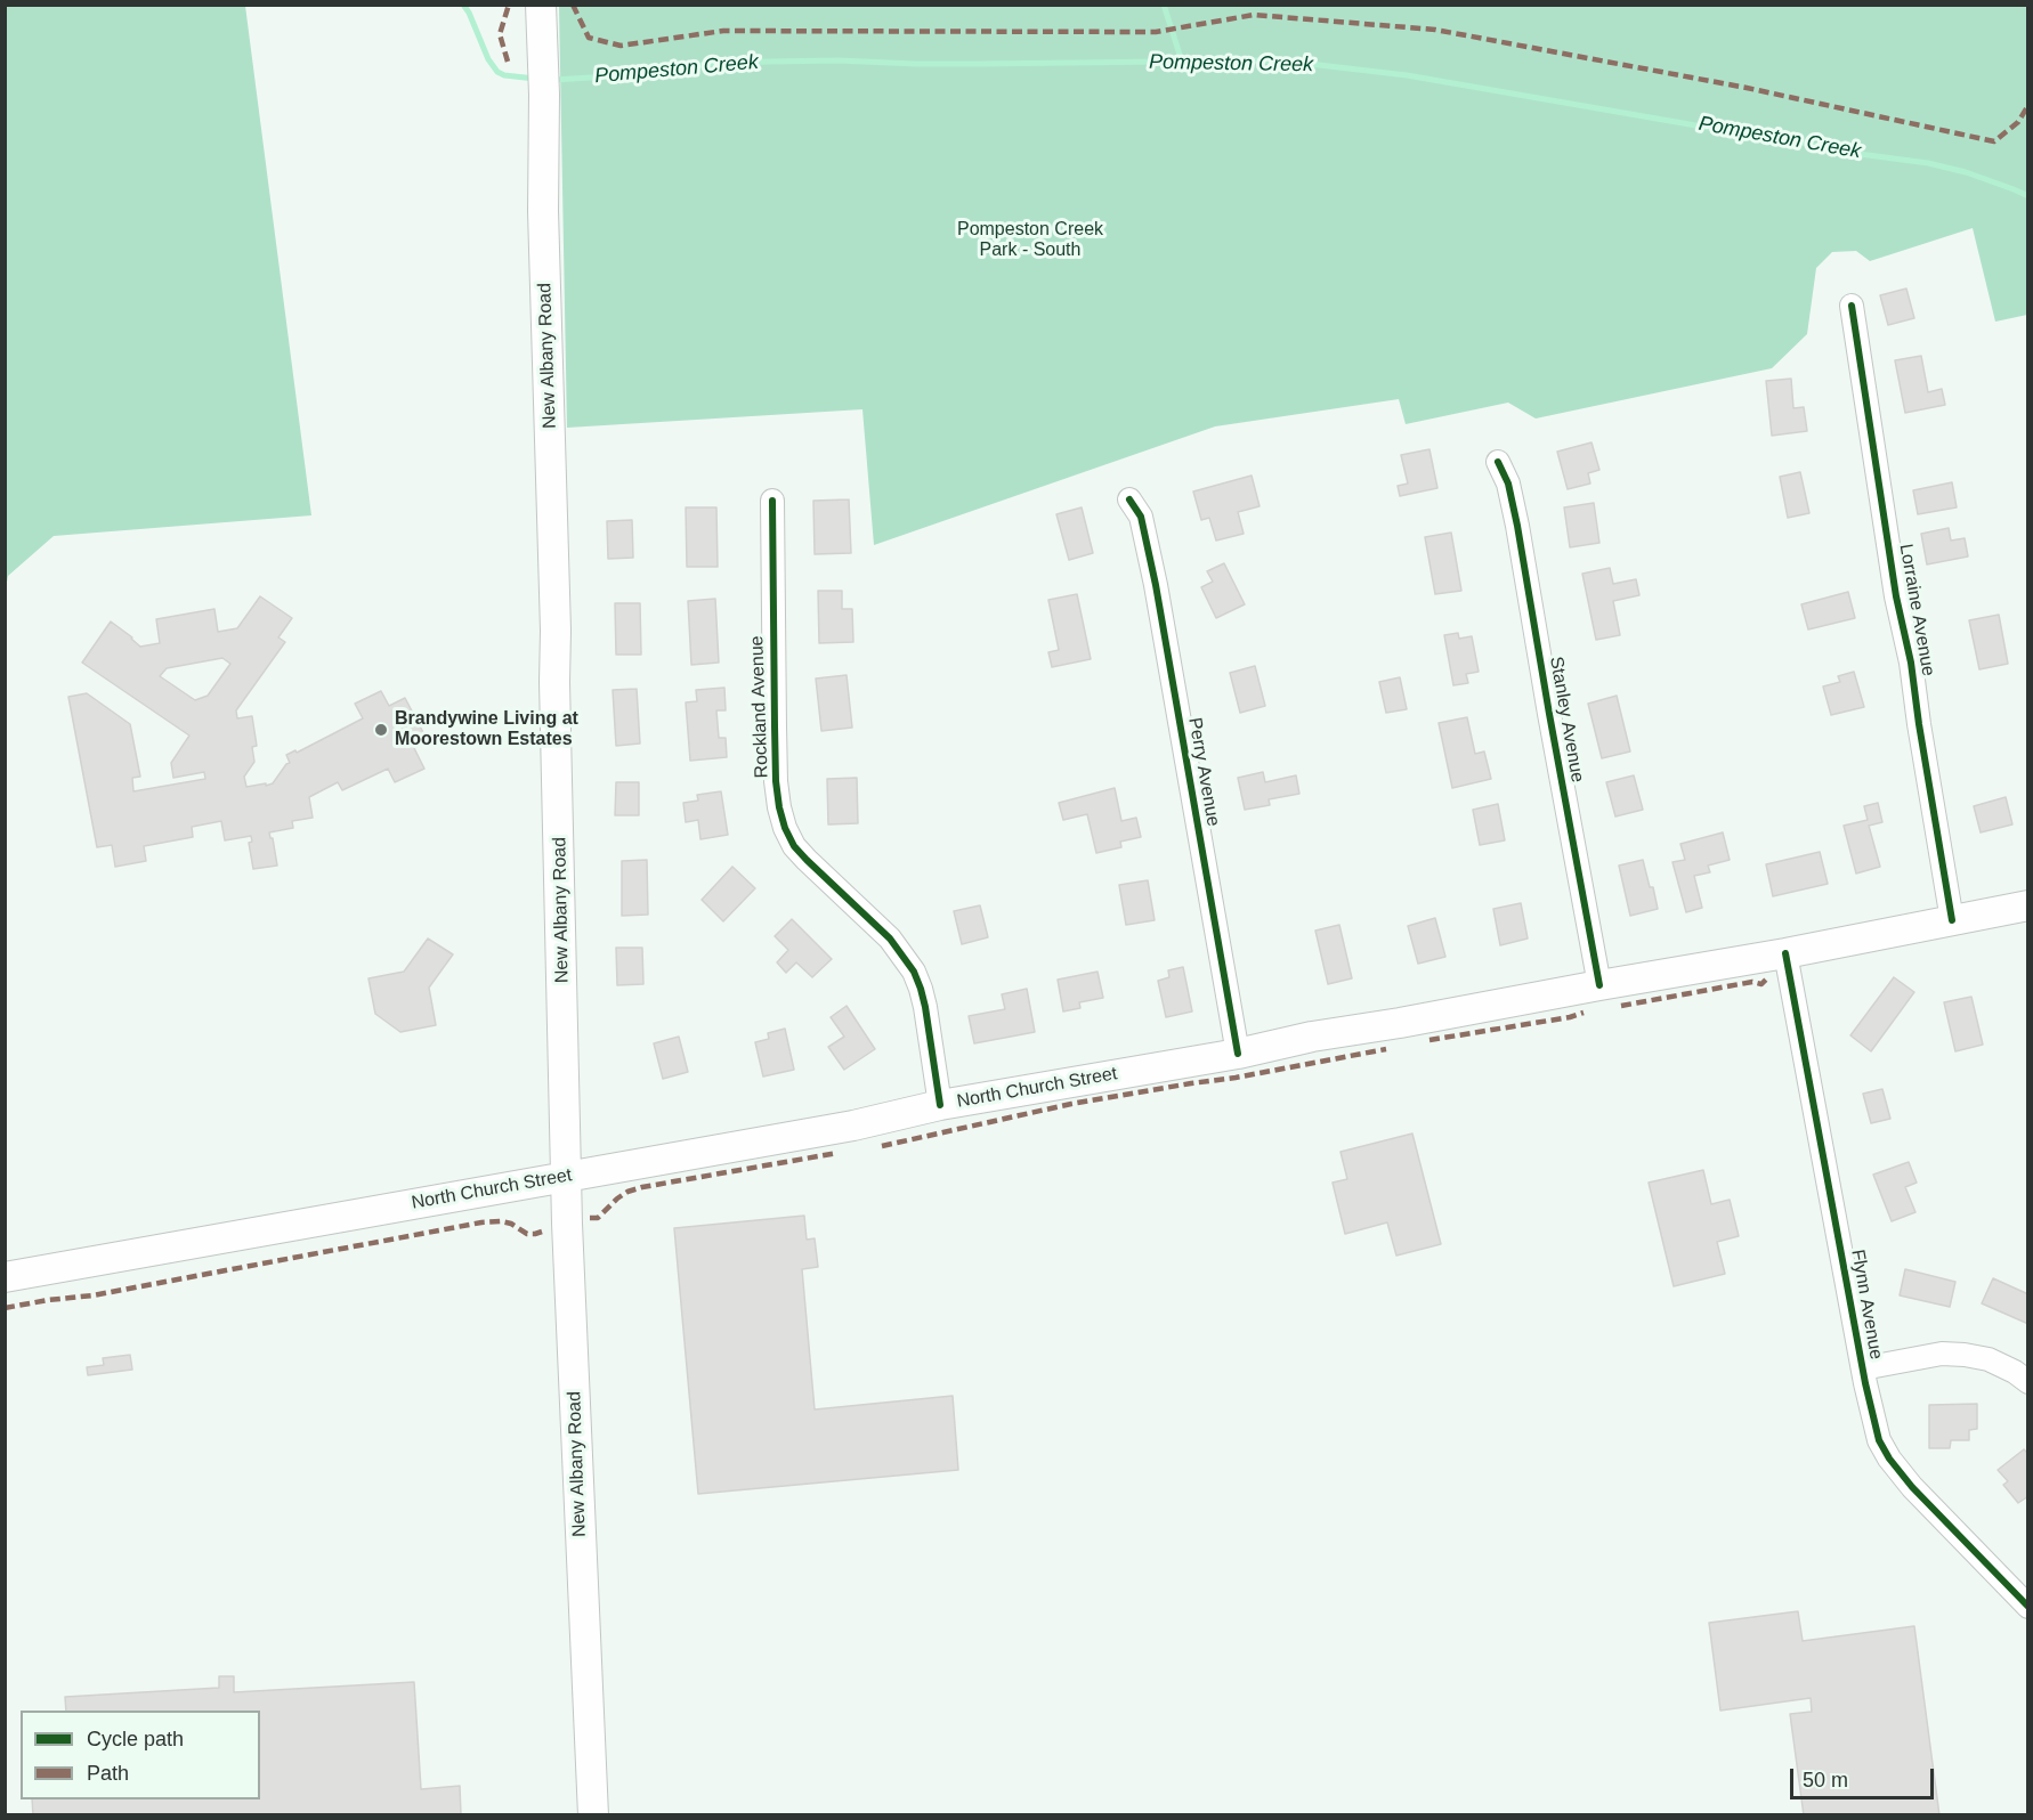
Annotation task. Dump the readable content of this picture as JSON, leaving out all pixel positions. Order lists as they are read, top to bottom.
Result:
{
  "streets": {
    "main road": ["New Albany Road", "North Church Street"],
    "street": [
      "Lorraine Avenue",
      "Rockland Avenue",
      "Stanley Avenue",
      "Perry Avenue",
      "Flynn Avenue"
    ]
  },
  "crossings": [
    ["New Albany Road", "North Church Street"],
    ["Lorraine Avenue", "North Church Street"],
    ["Rockland Avenue", "North Church Street"],
    ["Stanley Avenue", "North Church Street"],
    ["Perry Avenue", "North Church Street"],
    ["North Church Street", "Flynn Avenue"]
  ],
  "water": ["Pompeston Creek"],
  "parks": ["Pompeston Creek Park - South"],
  "places": ["Brandywine Living at Moorestown Estates"],
  "legend": ["Cycle path", "Path"],
  "scale_bar": "50 m"
}
